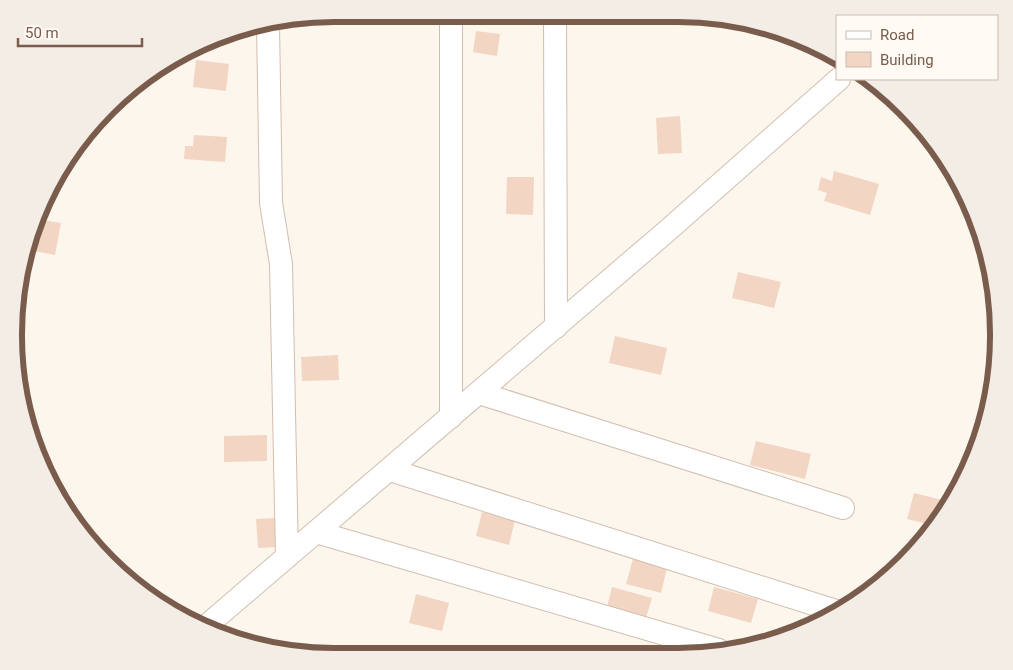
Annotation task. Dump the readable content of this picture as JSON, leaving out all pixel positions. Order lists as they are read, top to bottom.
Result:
{
  "legend": ["Road", "Building"],
  "scale_bar": "50 m"
}
